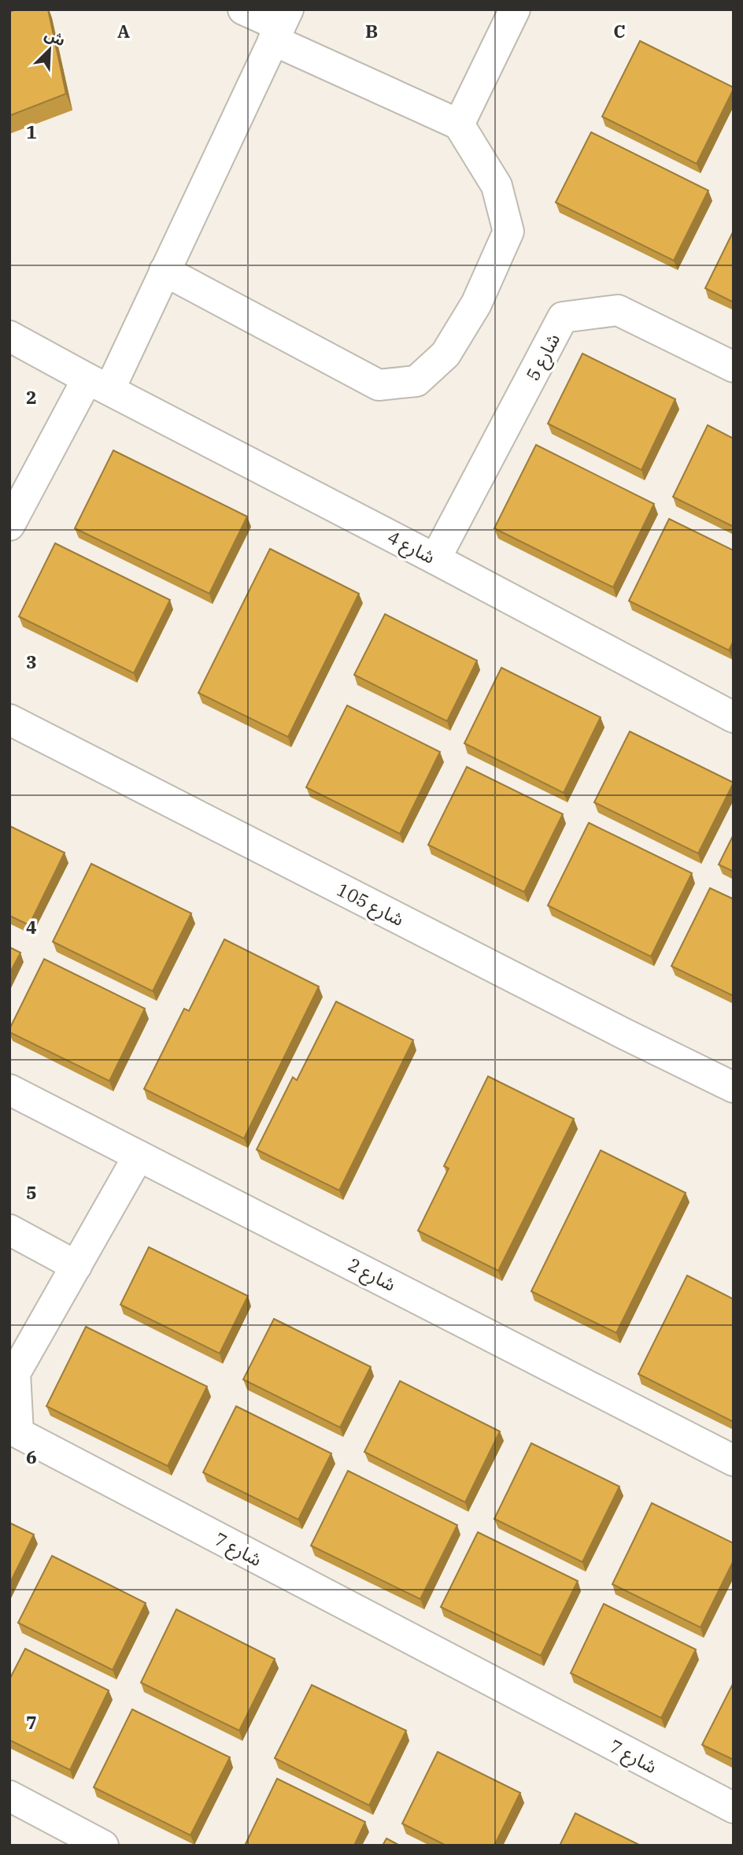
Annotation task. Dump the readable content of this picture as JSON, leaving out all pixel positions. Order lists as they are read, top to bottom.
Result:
{
  "streets": {
    "street": [
      "شارع 5",
      "شارع 4",
      "شارع 105",
      "شارع 2",
      "شارع 7"
    ]
  },
  "crossings": [
    ["شارع 5", "شارع 4"],
    ["شارع 2", "شارع 7"]
  ],
  "north": "top right",
  "grid": {
    "columns": ["A", "B", "C"],
    "rows": [
      "1",
      "2",
      "3",
      "4",
      "5",
      "6",
      "7"
    ]
  }
}
